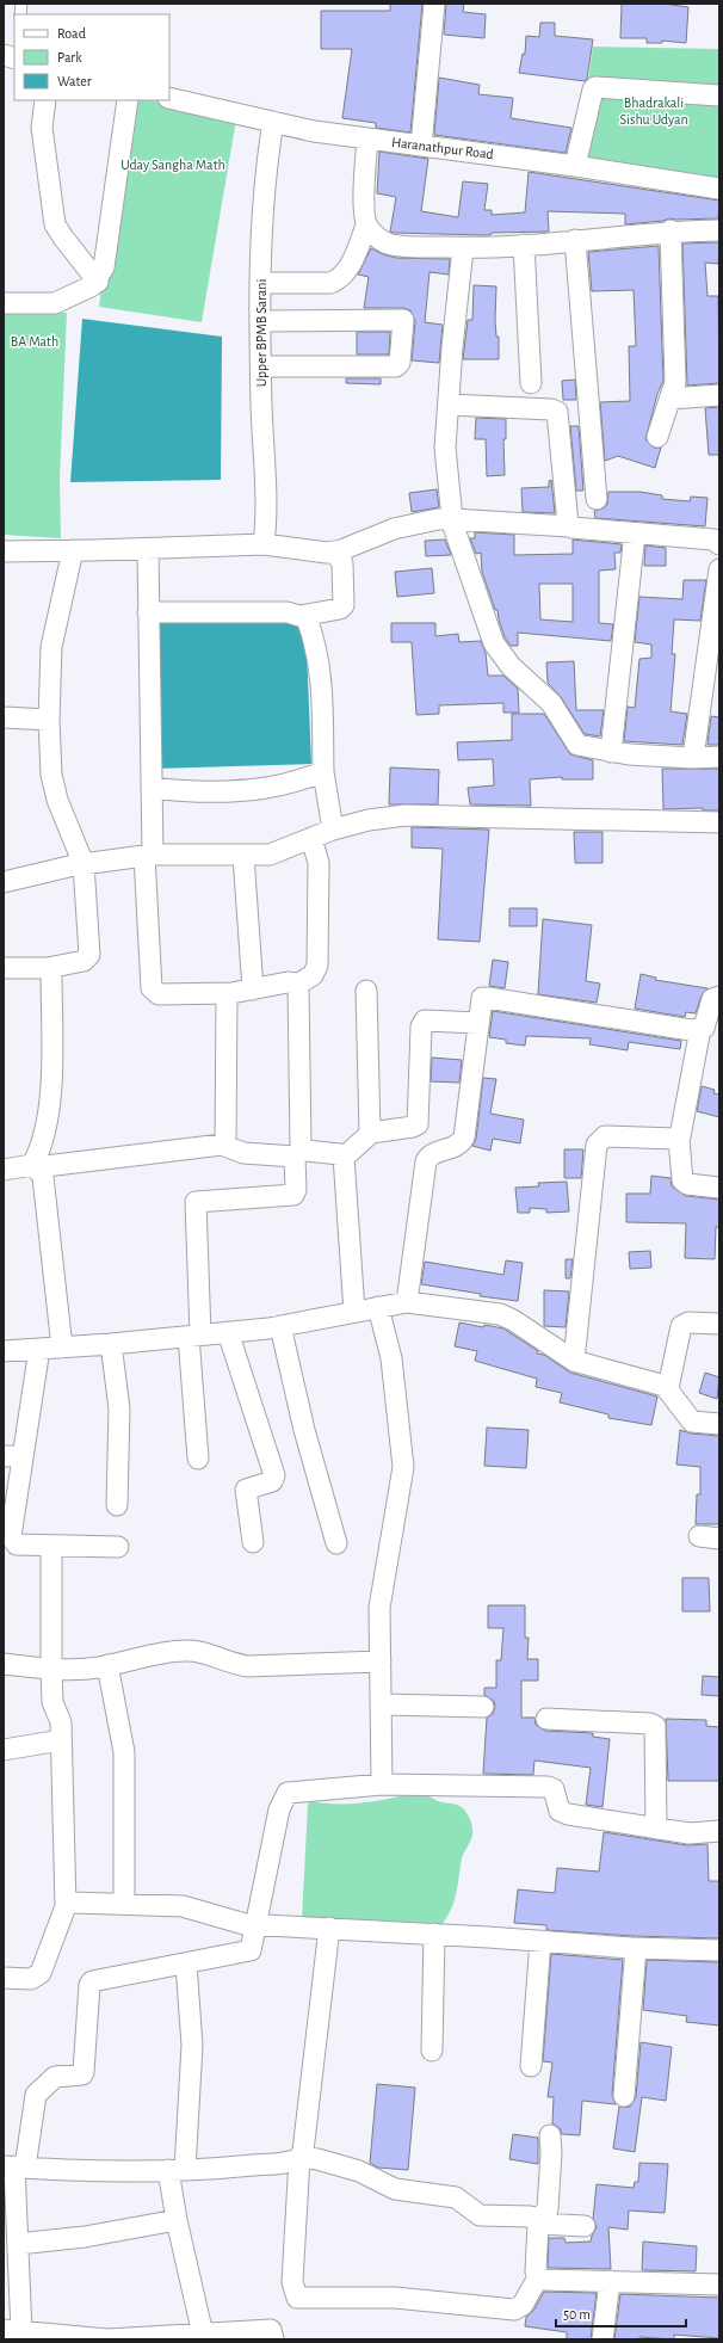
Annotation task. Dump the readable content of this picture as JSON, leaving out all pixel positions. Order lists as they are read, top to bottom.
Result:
{
  "streets": {
    "street": ["Haranathpur Road", "Upper BPMB Sarani"]
  },
  "crossings": [
    ["Haranathpur Road", "Upper BPMB Sarani"]
  ],
  "parks": ["Bhadrakali Sishu Udyan", "Uday Sangha Math", "BA Math"],
  "legend": ["Road", "Park", "Water"],
  "scale_bar": "50 m"
}
